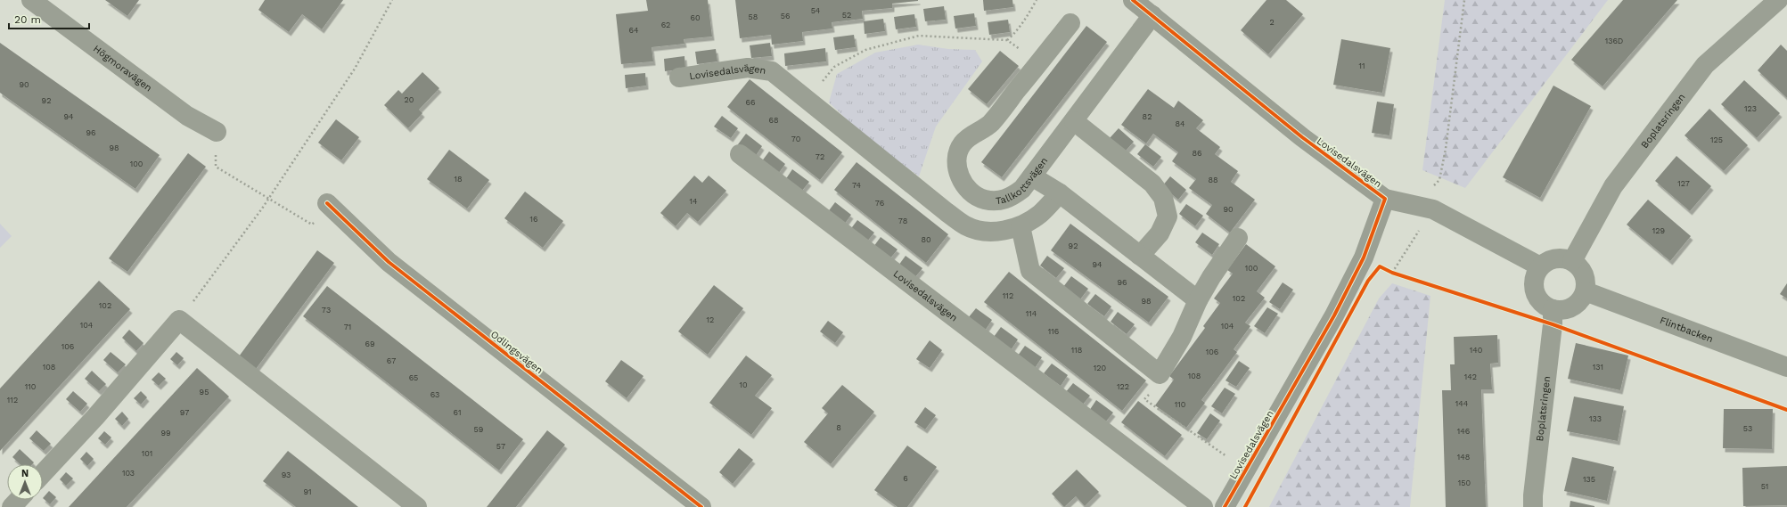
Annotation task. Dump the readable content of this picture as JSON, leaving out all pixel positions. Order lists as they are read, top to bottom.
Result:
{
  "streets": {
    "street": [
      "Högmoravägen",
      "Lovisedalsvägen",
      "Boplatsringen",
      "Tallkottsvägen",
      "Flintbacken",
      "Odlingsvägen"
    ]
  },
  "crossings": [
    ["Lovisedalsvägen", "Tallkottsvägen"],
    ["Boplatsringen", "Flintbacken"]
  ],
  "house_numbers": [
    "54",
    "52",
    "56",
    "58",
    "60",
    "2",
    "62",
    "64",
    "136D",
    "11",
    "90",
    "20",
    "92",
    "66",
    "123",
    "94",
    "82",
    "68",
    "84",
    "96",
    "70",
    "125",
    "98",
    "86",
    "72",
    "100",
    "18",
    "88",
    "127",
    "74",
    "14",
    "76",
    "90",
    "16",
    "78",
    "129",
    "80",
    "92",
    "94",
    "100",
    "96",
    "112",
    "102",
    "98",
    "102",
    "73",
    "114",
    "12",
    "104",
    "104",
    "71",
    "116",
    "69",
    "106",
    "118",
    "140",
    "106",
    "67",
    "108",
    "131",
    "120",
    "108",
    "142",
    "65",
    "10",
    "110",
    "122",
    "95",
    "63",
    "112",
    "144",
    "110",
    "97",
    "61",
    "133",
    "8",
    "53",
    "59",
    "146",
    "99",
    "57",
    "101",
    "148",
    "103",
    "93",
    "6",
    "135",
    "150",
    "51",
    "91"
  ],
  "scale_bar": "20 m",
  "north": "top"
}
